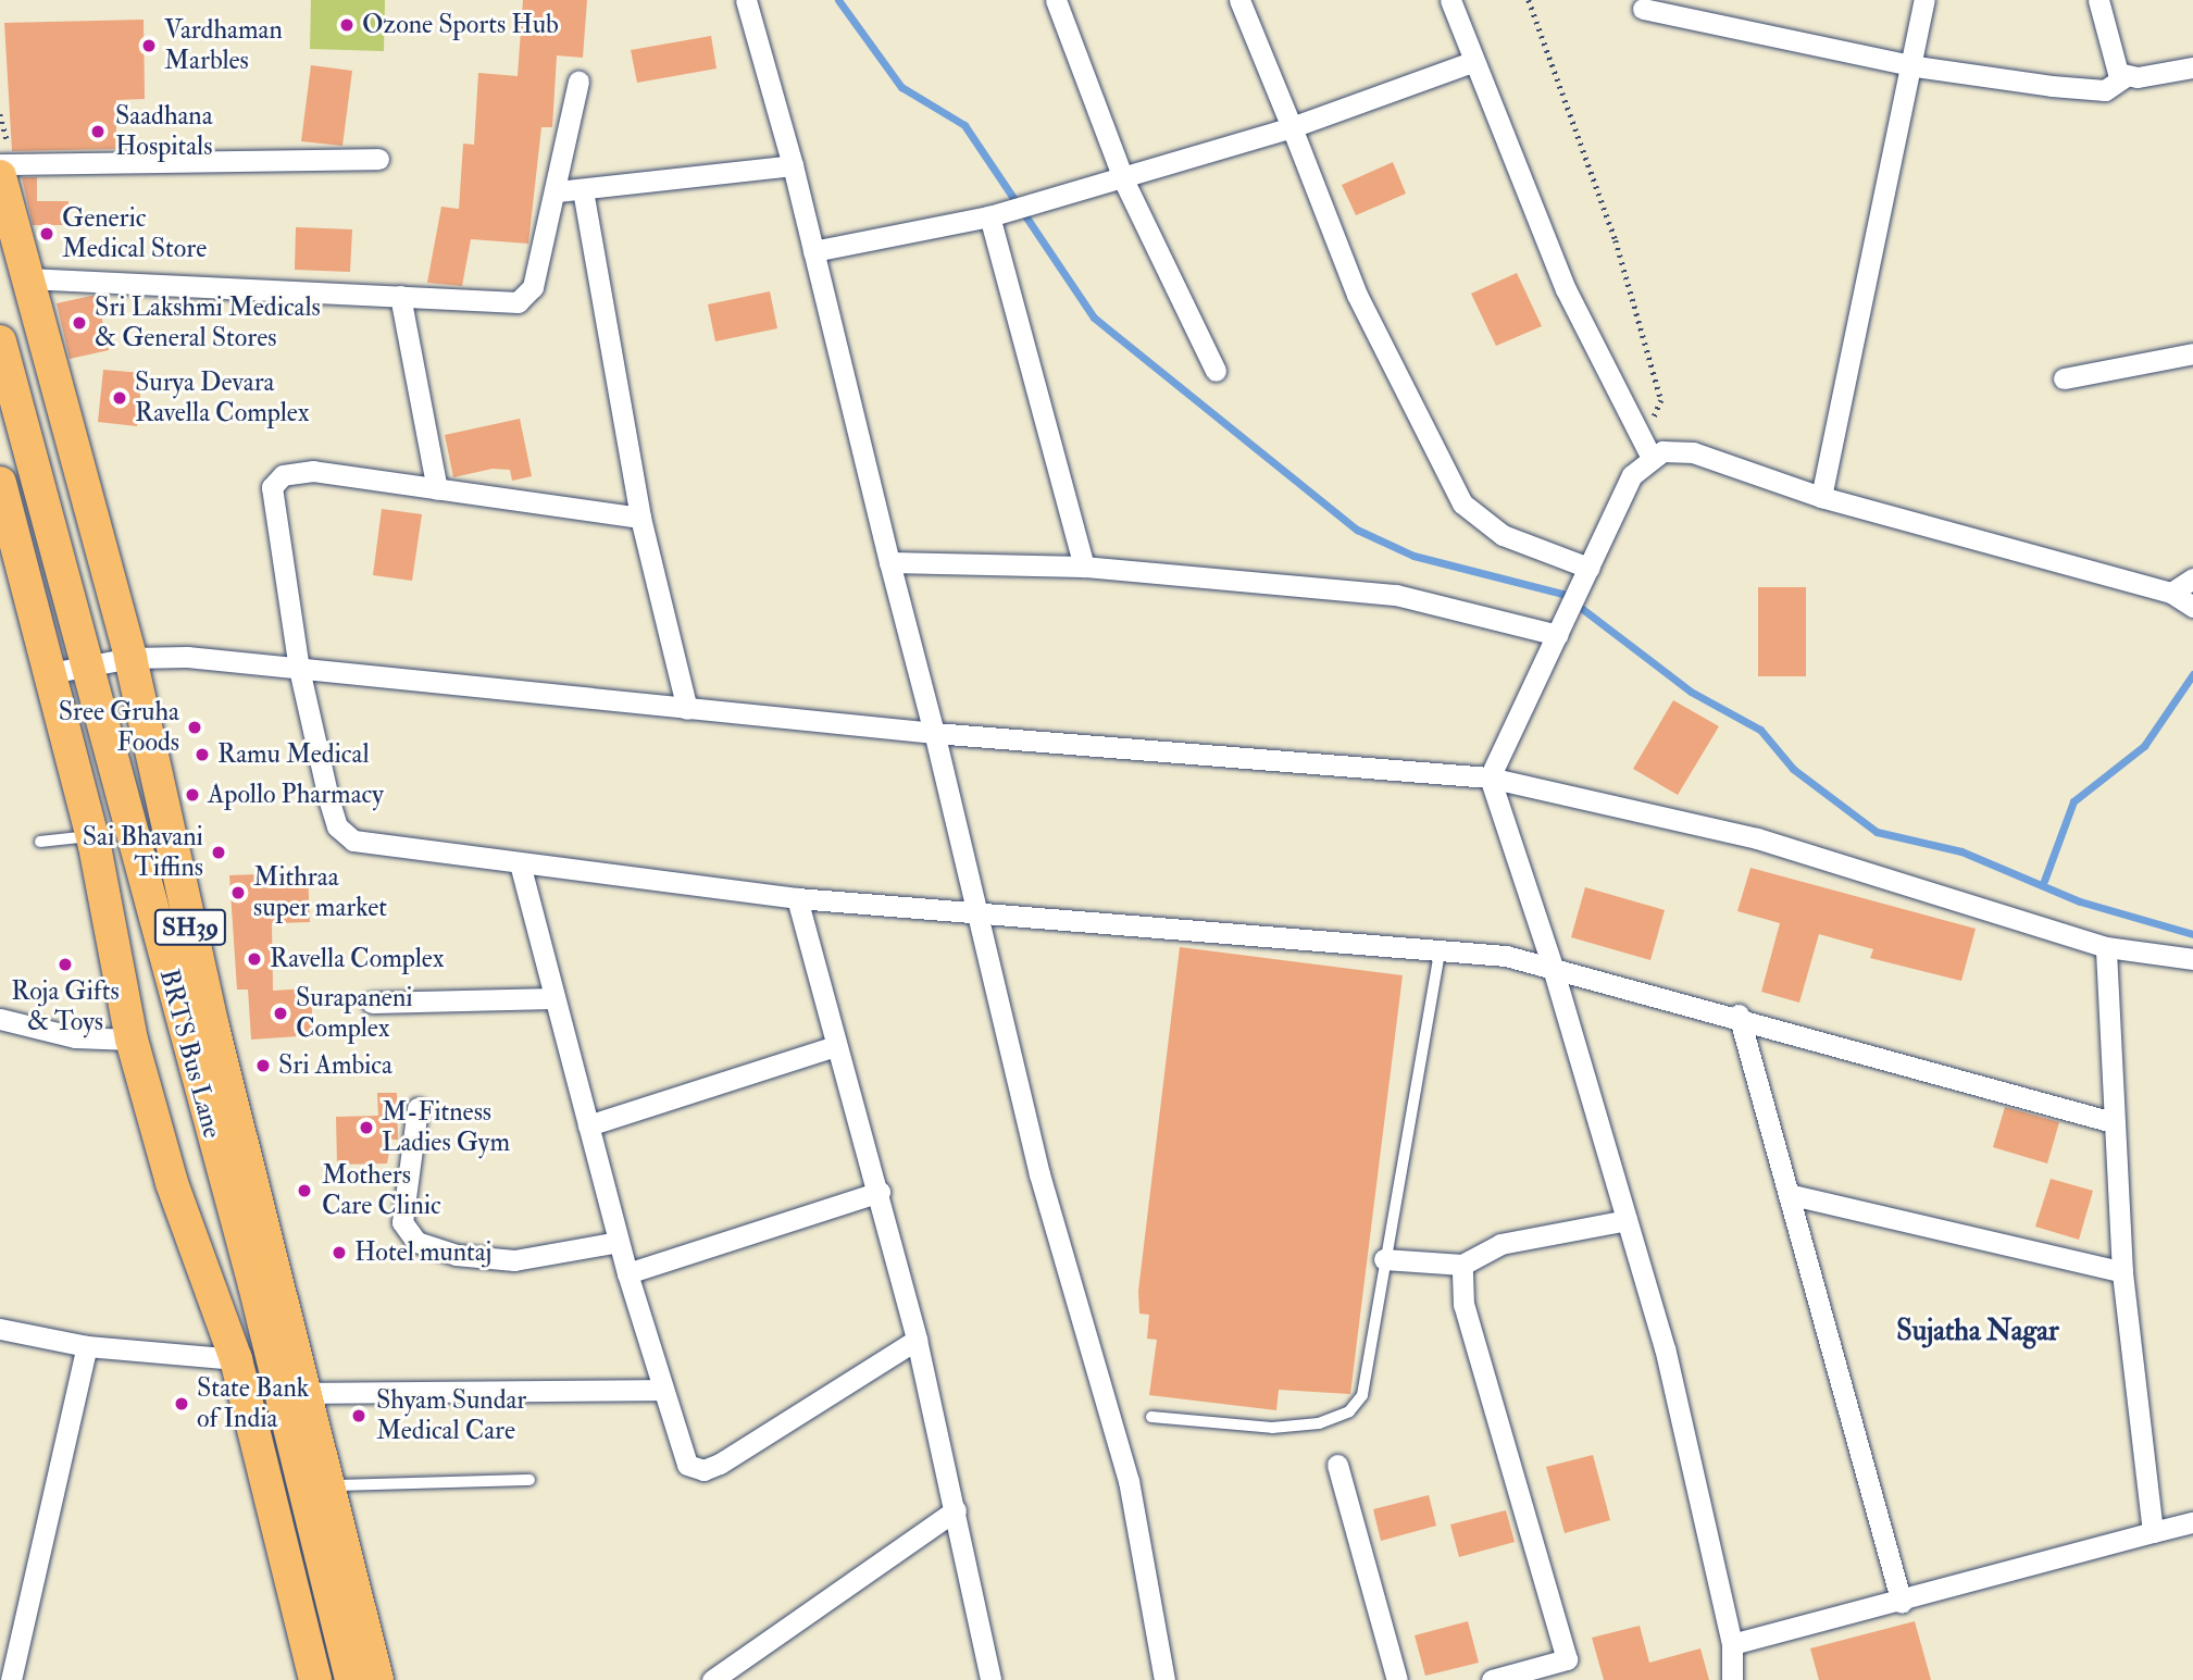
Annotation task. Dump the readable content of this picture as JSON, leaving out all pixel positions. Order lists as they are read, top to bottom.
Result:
{
  "streets": {
    "main road": ["SH39", "BRTS Bus Lane"]
  },
  "districts": ["Sujatha Nagar"],
  "places": [
    "Ozone Sports Hub",
    "Vardhaman Marbles",
    "Saadhana Hospitals",
    "Generic Medical Store",
    "Sri Lakshmi Medicals & General Stores",
    "Surya Devara Ravella Complex",
    "Sree Gruha Foods",
    "Ramu Medical",
    "Apollo Pharmacy",
    "Sai Bhavani Tiffins",
    "Mithraa super market",
    "Ravella Complex",
    "Roja Gifts & Toys",
    "Surapaneni Complex",
    "Sri Ambica",
    "M-Fitness Ladies Gym",
    "Mothers Care Clinic",
    "Hotel muntaj",
    "State Bank of India",
    "Shyam Sundar Medical Care"
  ]
}
